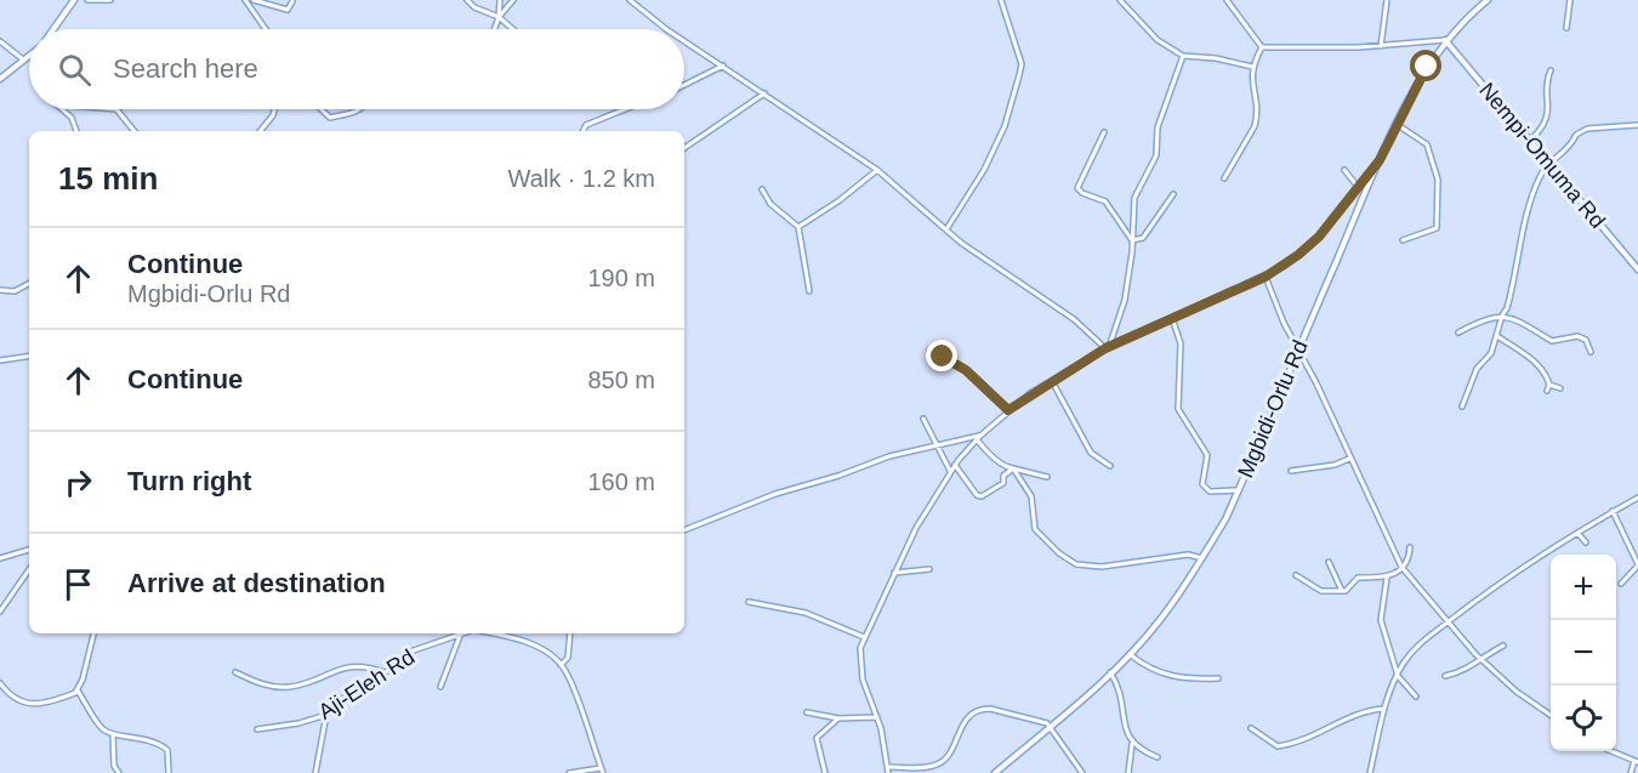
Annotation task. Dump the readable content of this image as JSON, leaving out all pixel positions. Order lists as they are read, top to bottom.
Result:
{
  "streets": {
    "main road": ["Nempi-Omuma Rd", "Mgbidi-Orlu Rd"],
    "street": ["Aji-Eleh Rd"]
  },
  "crossings": [
    ["Nempi-Omuma Rd", "Mgbidi-Orlu Rd"]
  ],
  "page": {
    "search": "Search here",
    "heading": ["15 min", "Walk · 1.2 km"],
    "list": [
      ["Continue", "Mgbidi-Orlu Rd", "190 m"],
      ["Continue", "850 m"],
      ["Turn right", "160 m"],
      "Arrive at destination"
    ],
    "map_buttons": ["+", "−"]
  }
}
